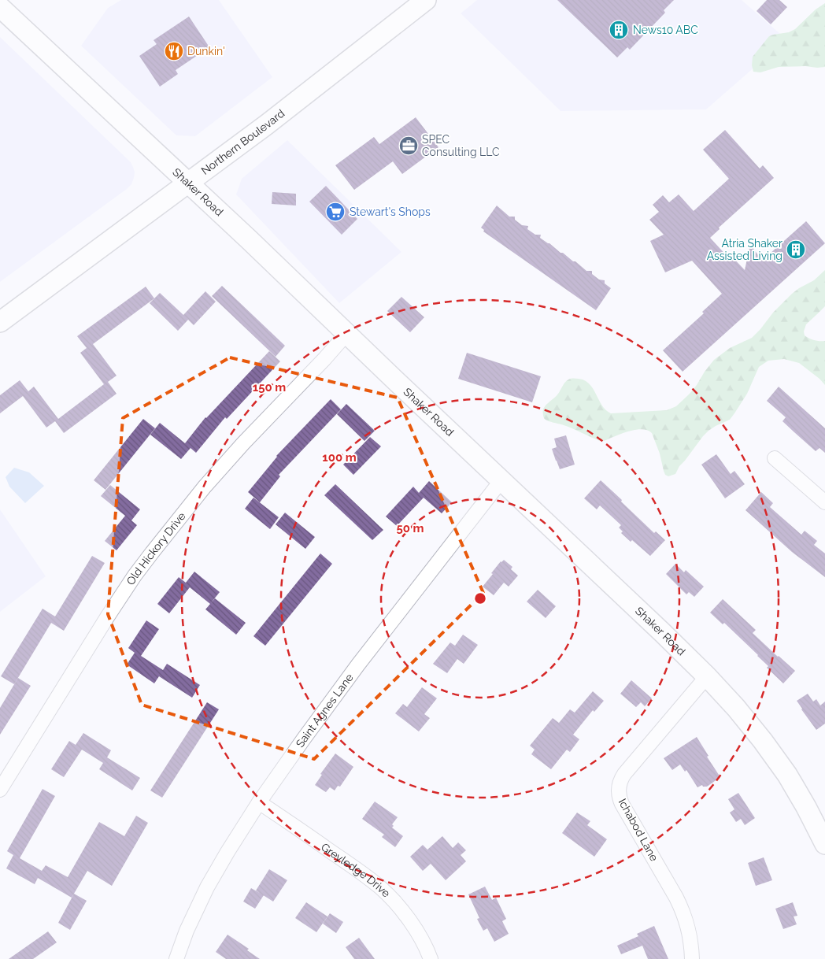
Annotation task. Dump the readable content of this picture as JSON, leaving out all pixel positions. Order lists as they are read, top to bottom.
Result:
{
  "streets": {
    "main road": ["Northern Boulevard", "Shaker Road"],
    "street": [
      "Old Hickory Drive",
      "Saint Agnes Lane",
      "Ichabod Lane",
      "Greyledge Drive"
    ]
  },
  "crossings": [
    ["Northern Boulevard", "Shaker Road"],
    ["Shaker Road", "Old Hickory Drive"],
    ["Shaker Road", "Saint Agnes Lane"],
    ["Shaker Road", "Ichabod Lane"],
    ["Saint Agnes Lane", "Greyledge Drive"]
  ],
  "places": {
    "building": ["News10 ABC", "Atria Shaker Assisted Living"],
    "restaurant": ["Dunkin'"],
    "office": ["SPEC Consulting LLC"],
    "supermarket": ["Stewart's Shops"]
  },
  "rings": ["150 m", "100 m", "50 m"]
}
